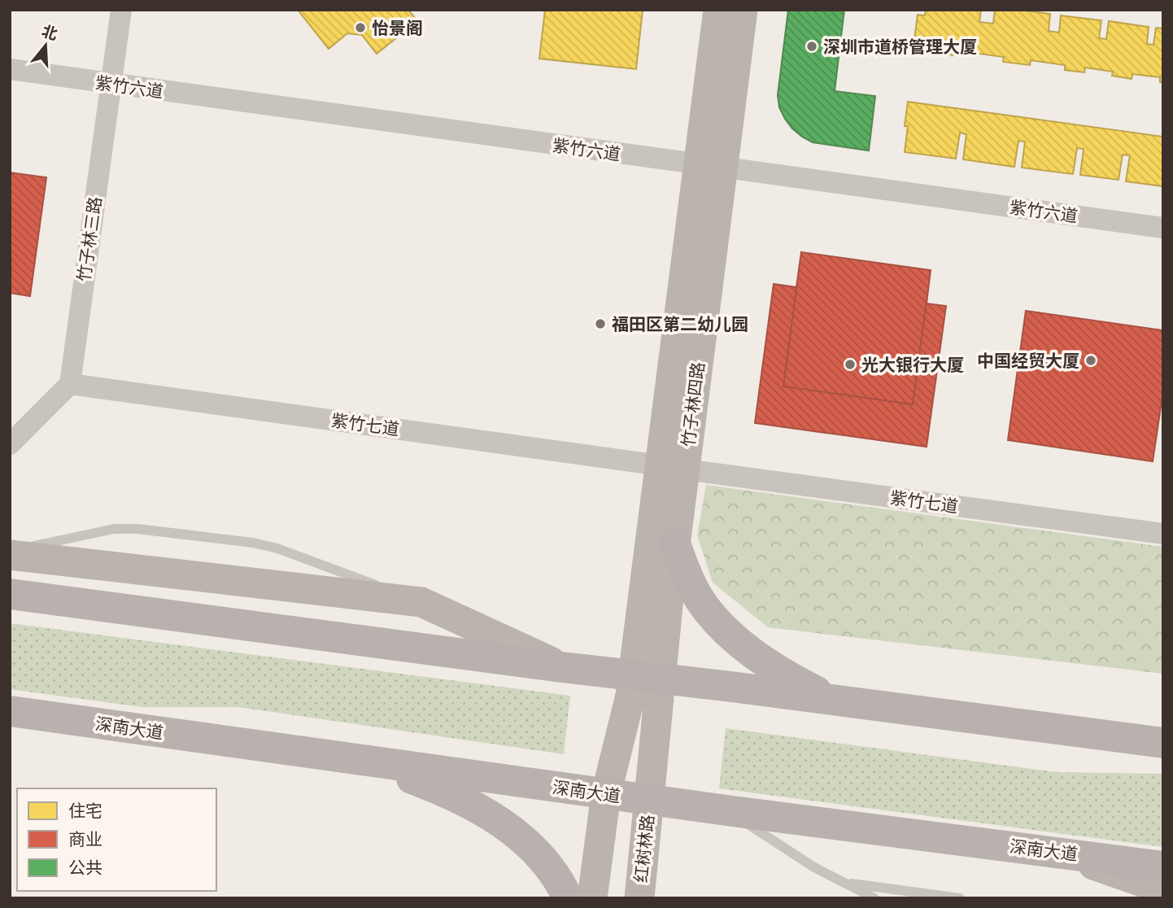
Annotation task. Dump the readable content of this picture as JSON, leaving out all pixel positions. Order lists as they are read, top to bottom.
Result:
{
  "streets": {
    "main road": ["深南大道"],
    "street": [
      "紫竹六道",
      "竹子林三路",
      "竹子林四路",
      "紫竹七道",
      "红树林路"
    ]
  },
  "crossings": [
    ["紫竹六道", "竹子林三路"],
    ["紫竹六道", "竹子林四路"],
    ["竹子林三路", "紫竹七道"],
    ["竹子林四路", "紫竹七道"],
    ["竹子林四路", "深南大道"],
    ["竹子林四路", "红树林路"],
    ["深南大道", "红树林路"]
  ],
  "places": [
    "怡景阁",
    "深圳市道桥管理大厦",
    "福田区第二幼儿园",
    "中国经贸大厦",
    "光大银行大厦"
  ],
  "legend": ["住宅", "商业", "公共"],
  "north": "top"
}
